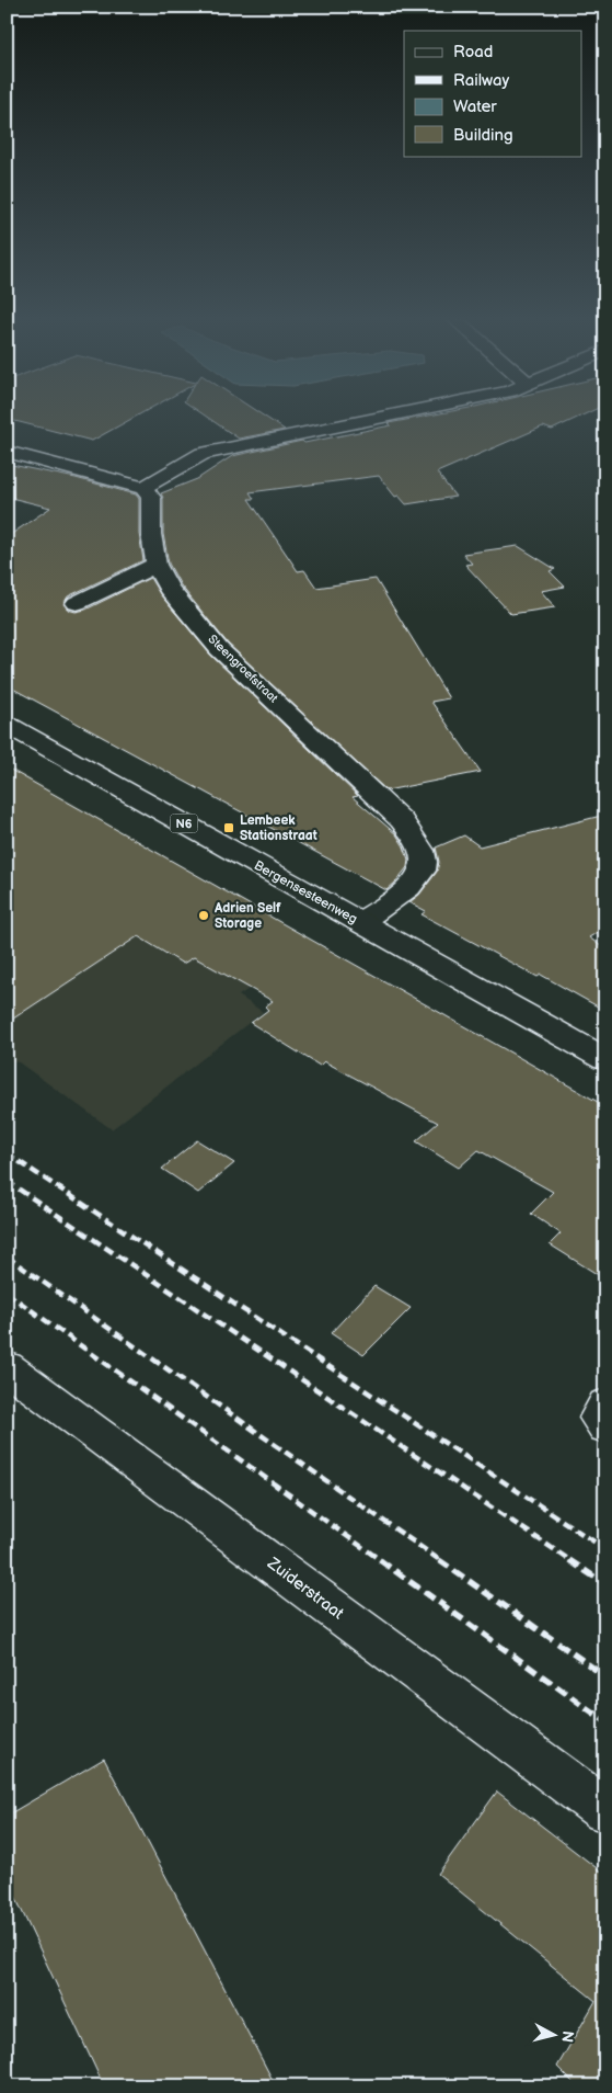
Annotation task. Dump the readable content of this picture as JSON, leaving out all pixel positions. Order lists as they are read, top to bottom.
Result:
{
  "streets": {
    "street": [
      "Steengroefstraat",
      "N6",
      "Bergensesteenweg",
      "Zuiderstraat"
    ]
  },
  "crossings": [
    ["Steengroefstraat", "Bergensesteenweg"]
  ],
  "places": {
    "transit": ["Lembeek Stationstraat"],
    "other": ["Adrien Self Storage"]
  },
  "legend": [
    "Road",
    "Railway",
    "Water",
    "Building"
  ],
  "north": "right"
}
